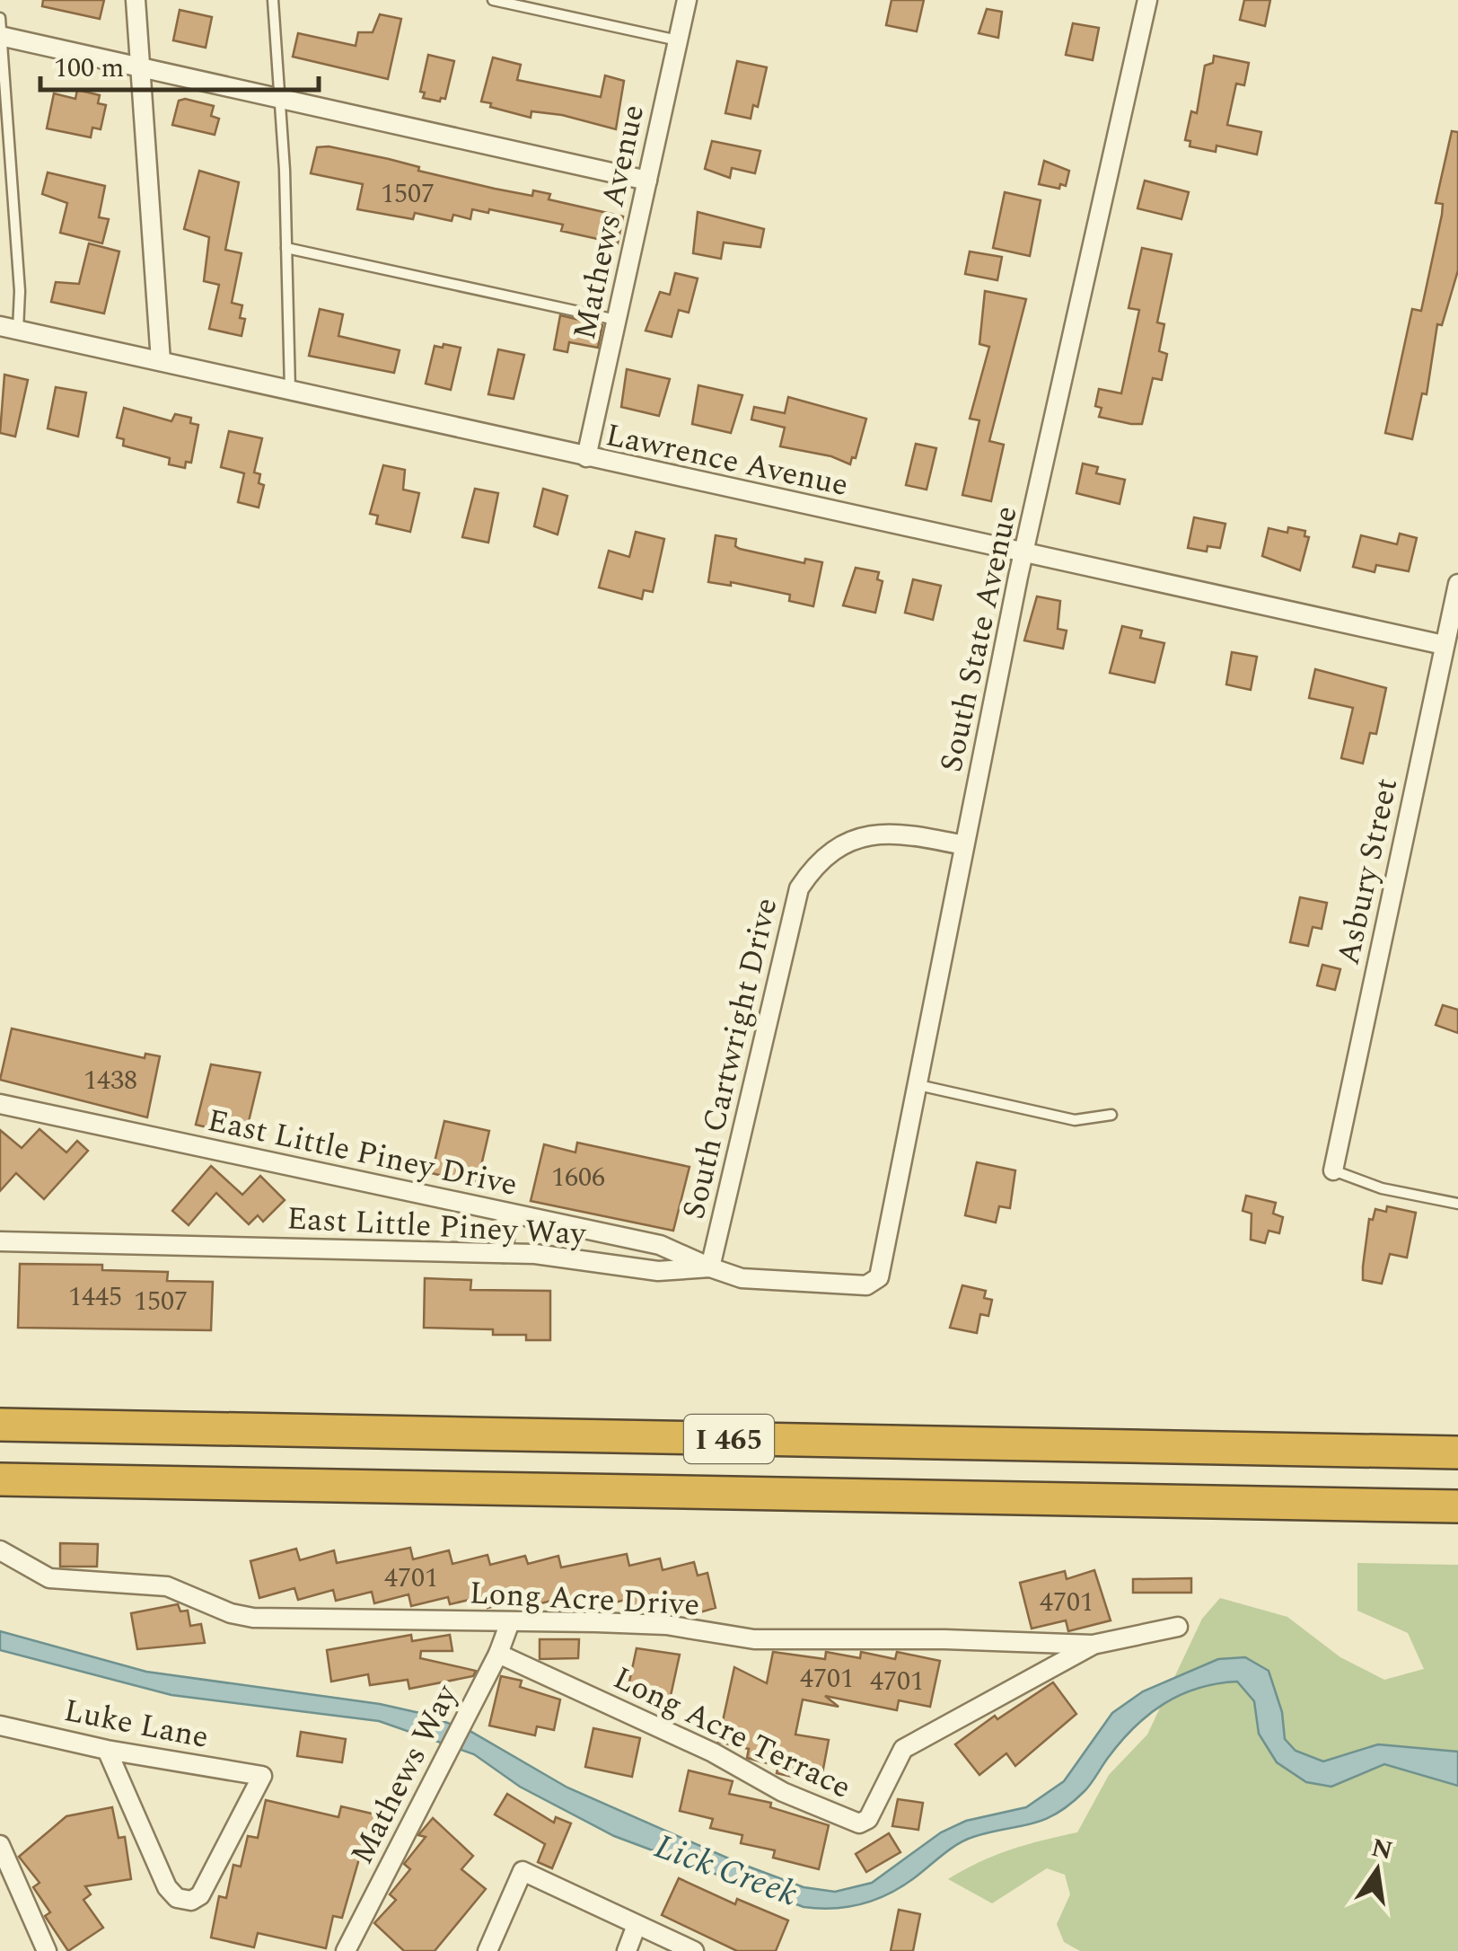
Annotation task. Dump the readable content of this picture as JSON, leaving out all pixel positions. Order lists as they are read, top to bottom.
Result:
{
  "streets": {
    "highway": ["I 465"],
    "street": [
      "Mathews Avenue",
      "Lawrence Avenue",
      "South State Avenue",
      "Asbury Street",
      "South Cartwright Drive",
      "East Little Piney Drive",
      "East Little Piney Way",
      "Long Acre Drive",
      "Luke Lane",
      "Long Acre Terrace",
      "Mathews Way"
    ]
  },
  "crossings": [
    ["Mathews Avenue", "Lawrence Avenue"],
    ["Lawrence Avenue", "South State Avenue"],
    ["Lawrence Avenue", "Asbury Street"],
    ["South State Avenue", "South Cartwright Drive"],
    ["South State Avenue", "East Little Piney Way"],
    ["South Cartwright Drive", "East Little Piney Drive"],
    ["South Cartwright Drive", "East Little Piney Way"],
    ["East Little Piney Drive", "East Little Piney Way"],
    ["Long Acre Drive", "Long Acre Terrace"],
    ["Long Acre Drive", "Mathews Way"],
    ["Long Acre Terrace", "Mathews Way"]
  ],
  "water": ["Lick Creek"],
  "house_numbers": [
    "1507",
    "1438",
    "1606",
    "1445",
    "1507",
    "4701",
    "4701",
    "4701",
    "4701"
  ],
  "scale_bar": "100 m",
  "north": "top"
}
